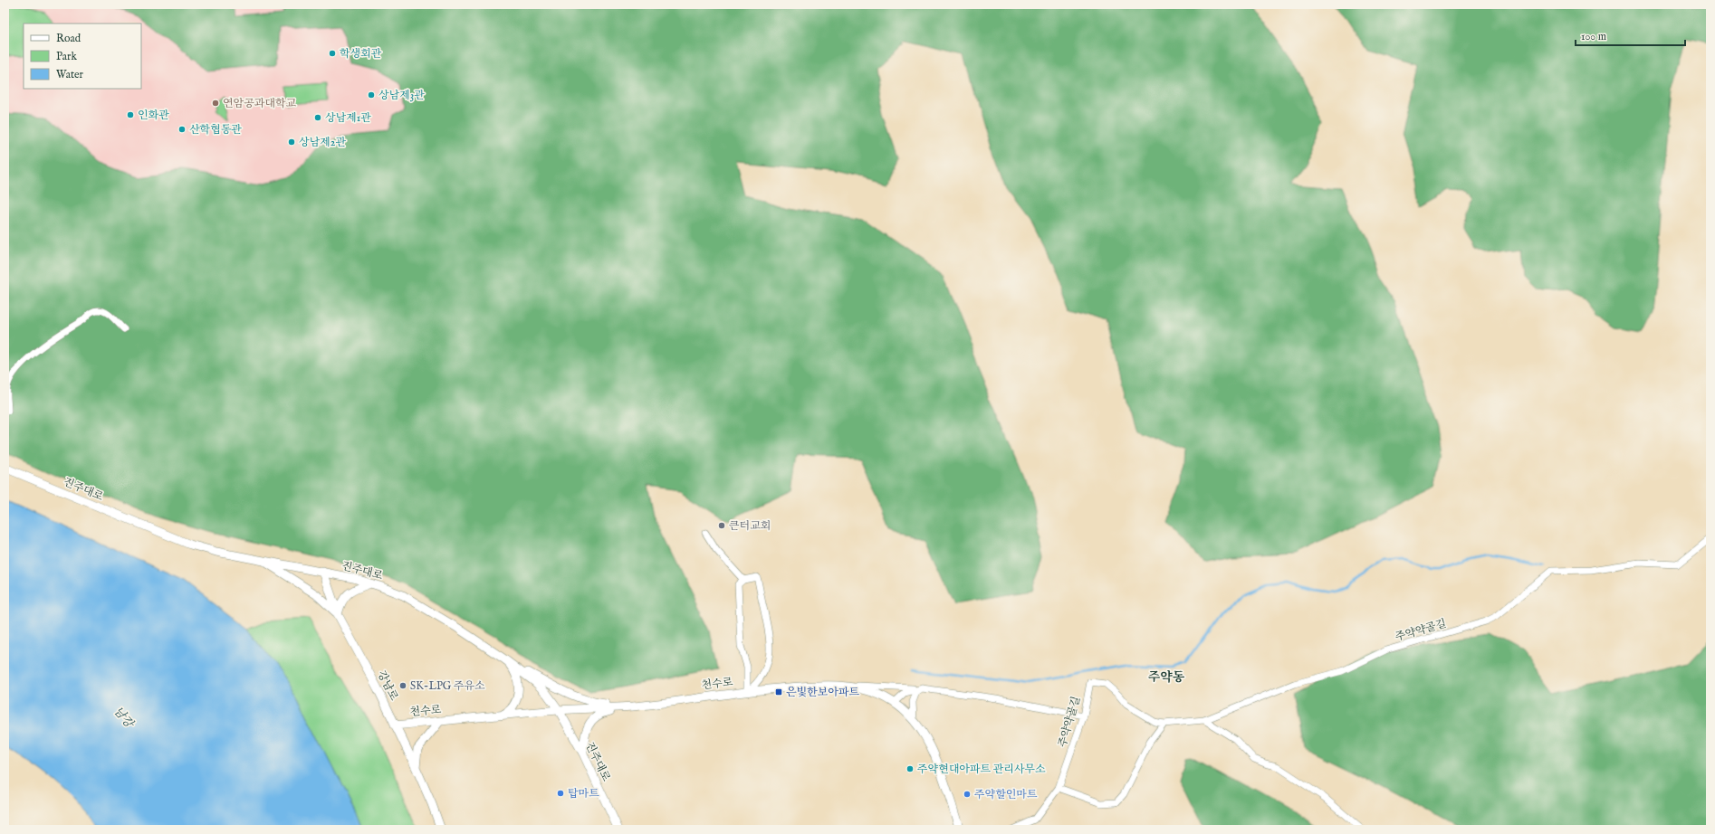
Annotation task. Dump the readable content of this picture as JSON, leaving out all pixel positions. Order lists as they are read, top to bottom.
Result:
{
  "streets": {
    "street": [
      "진주대로",
      "주약약골길",
      "천수로",
      "강남로"
    ]
  },
  "crossings": [
    ["진주대로", "천수로"],
    ["진주대로", "강남로"],
    ["천수로", "강남로"]
  ],
  "districts": ["주약동"],
  "water": ["남강"],
  "places": {
    "other": [
      "학생회관",
      "상남제3관",
      "연암공과대학교",
      "인화관",
      "상남제1관",
      "산학협동관",
      "상남제2관",
      "큰터교회",
      "SK-LPG 주유소",
      "주약현대아파트 관리사무소",
      "탑마트",
      "주약할인마트"
    ],
    "transit": ["은빛한보아파트"]
  },
  "legend": ["Road", "Park", "Water"],
  "scale_bar": "100 m"
}
